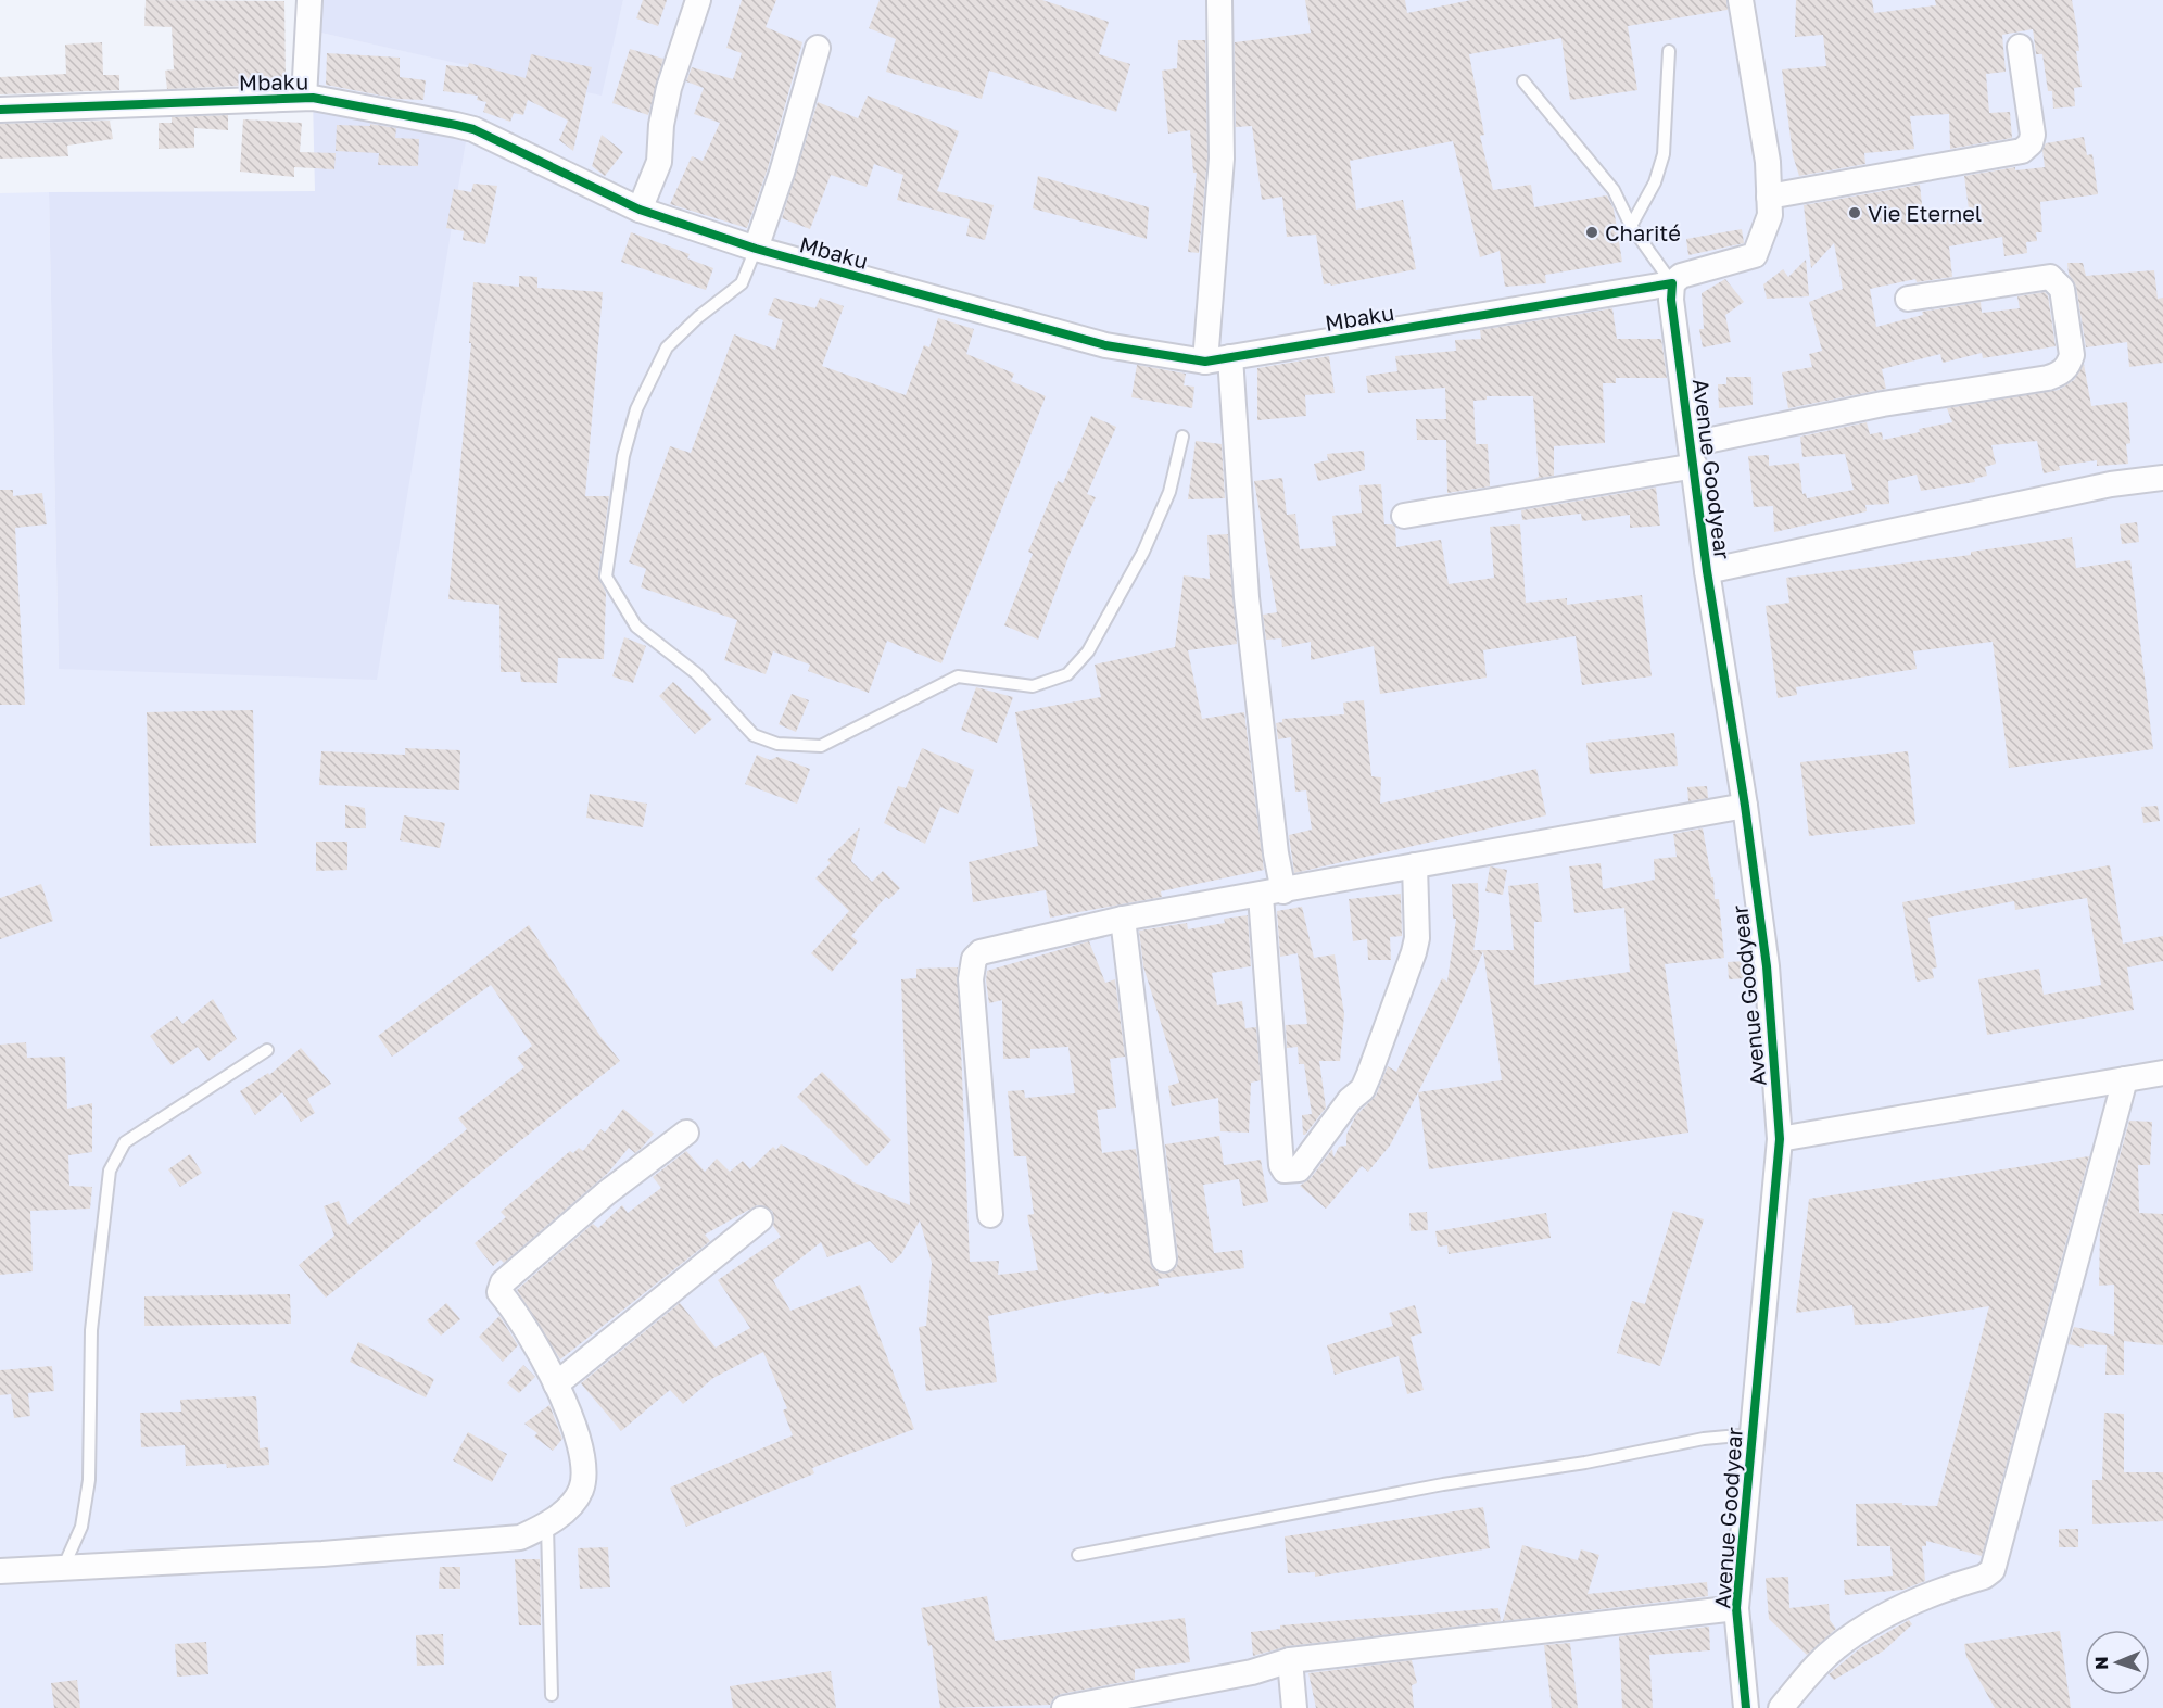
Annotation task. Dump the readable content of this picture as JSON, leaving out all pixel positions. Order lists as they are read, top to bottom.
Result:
{
  "streets": {
    "street": ["Mbaku", "Avenue Goodyear"]
  },
  "crossings": [
    ["Mbaku", "Avenue Goodyear"]
  ],
  "places": ["Vie Eternel", "Charité"],
  "north": "left"
}
